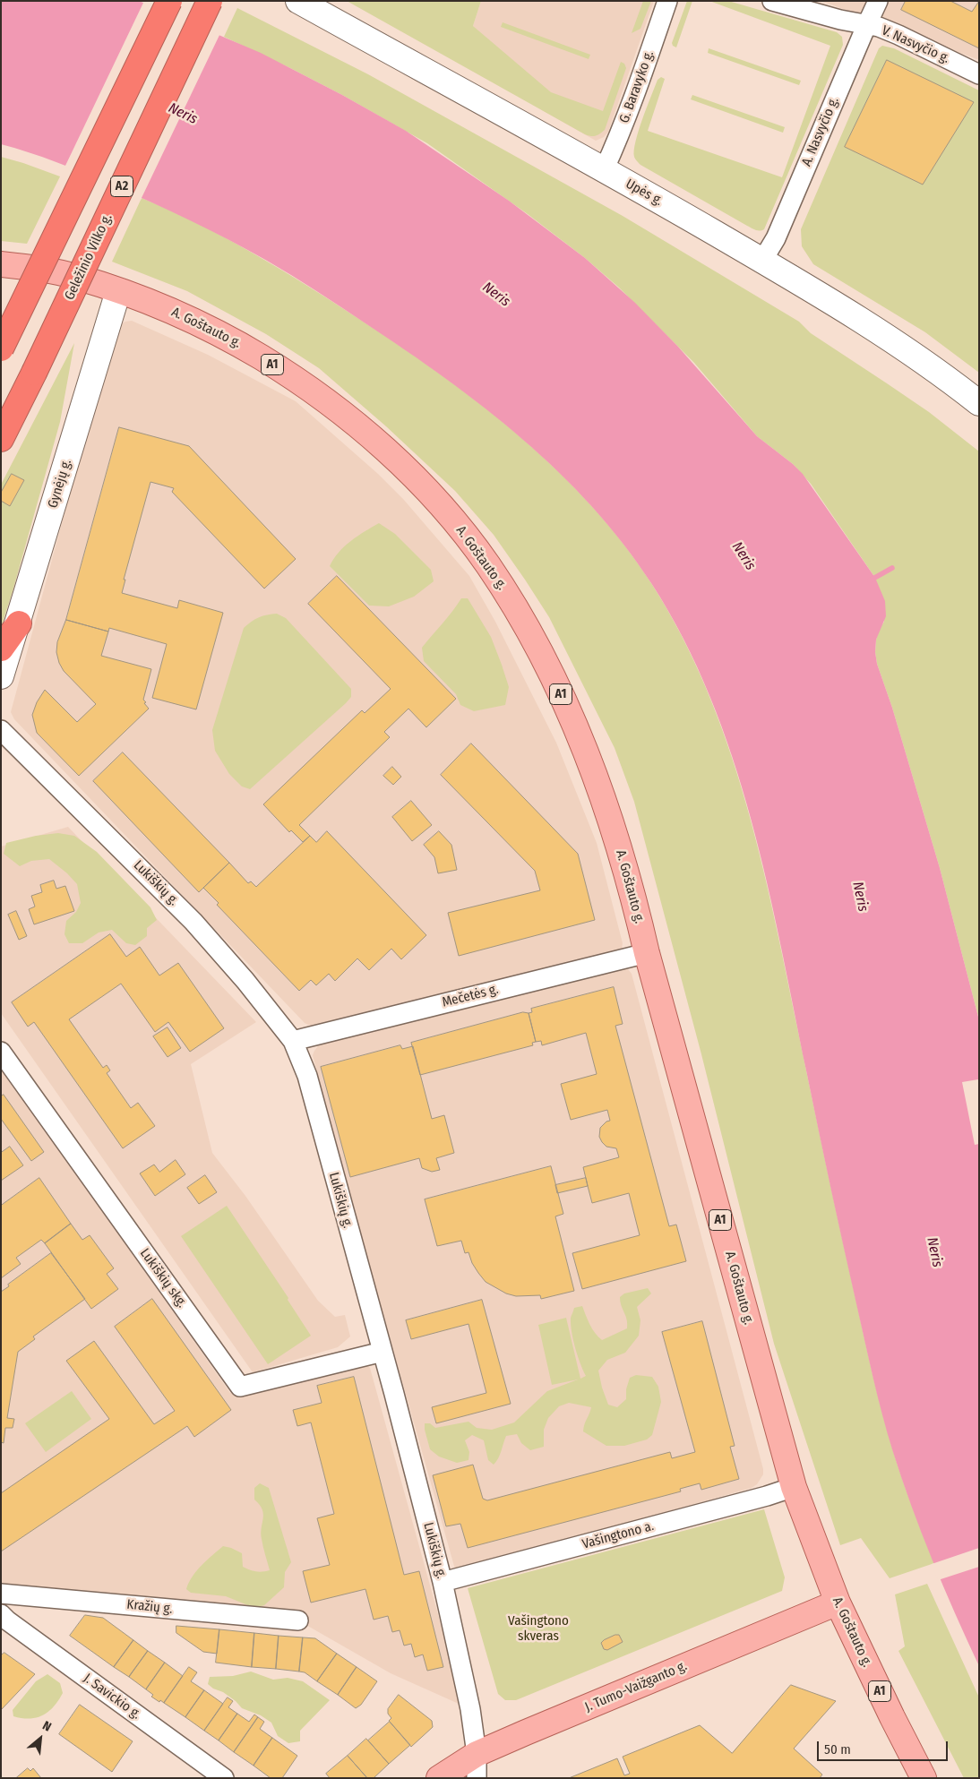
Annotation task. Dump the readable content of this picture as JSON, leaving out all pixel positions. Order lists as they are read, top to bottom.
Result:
{
  "streets": {
    "highway": ["A2", "Geležinio Vilko g."],
    "main road": ["A. Goštauto g.", "A1", "J. Tumo-Vaižganto g."],
    "street": [
      "V. Nasvyčio g.",
      "G. Baravyko g.",
      "A. Nasvyčio g.",
      "Upės g.",
      "Gynėjų g.",
      "Lukiškių g.",
      "Mečetės g.",
      "Lukiškių skg.",
      "Vašingtono a.",
      "Kražių g.",
      "J. Savickio g."
    ]
  },
  "crossings": [
    ["V. Nasvyčio g.", "A. Nasvyčio g."],
    ["G. Baravyko g.", "Upės g."],
    ["A. Nasvyčio g.", "Upės g."],
    ["A. Goštauto g.", "Gynėjų g."],
    ["A. Goštauto g.", "Mečetės g."],
    ["A. Goštauto g.", "Vašingtono a."],
    ["A. Goštauto g.", "J. Tumo-Vaižganto g."],
    ["Lukiškių g.", "Mečetės g."],
    ["Lukiškių g.", "Lukiškių skg."],
    ["Lukiškių g.", "Vašingtono a."],
    ["Lukiškių g.", "J. Tumo-Vaižganto g."]
  ],
  "water": ["Neris"],
  "parks": ["Vašingtono skveras"],
  "scale_bar": "50 m",
  "north": "top right"
}
